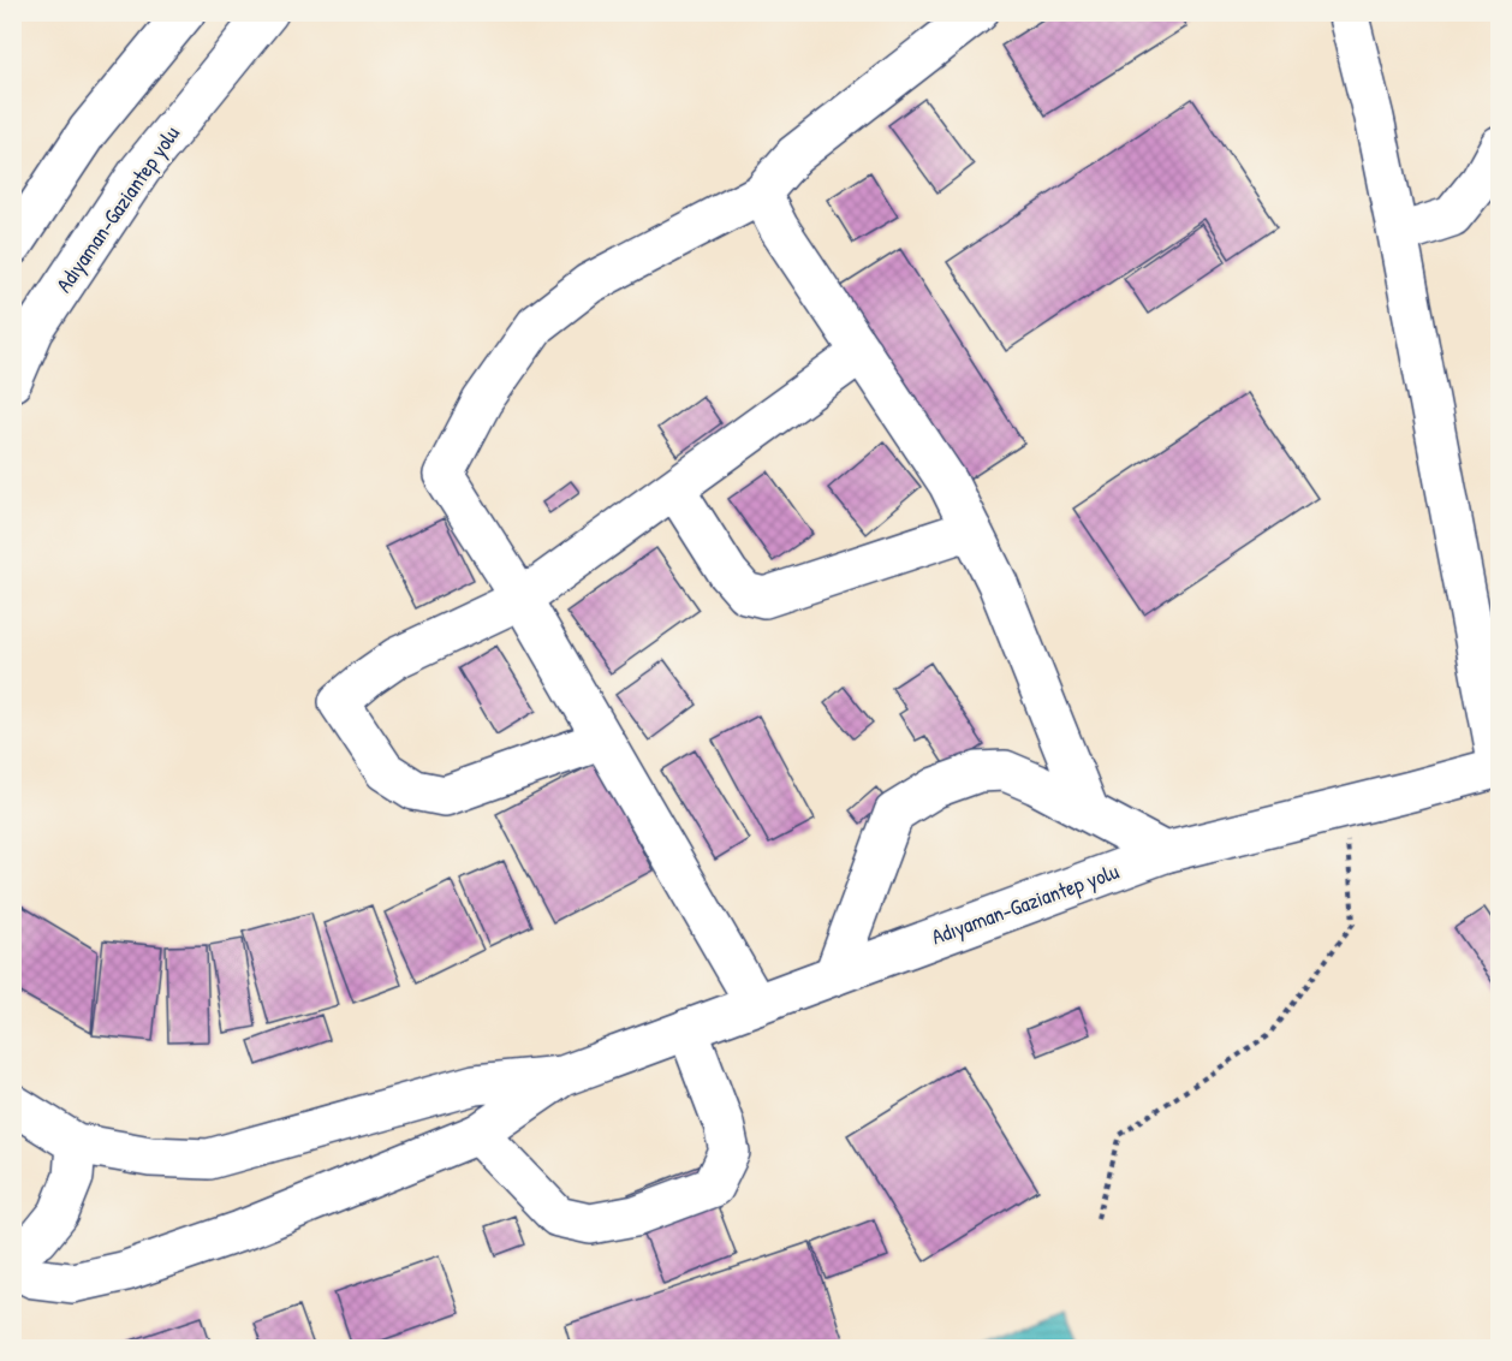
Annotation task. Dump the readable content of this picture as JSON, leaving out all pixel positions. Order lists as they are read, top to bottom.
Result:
{
  "streets": {
    "main road": ["Adıyaman-Gaziantep yolu"]
  }
}
